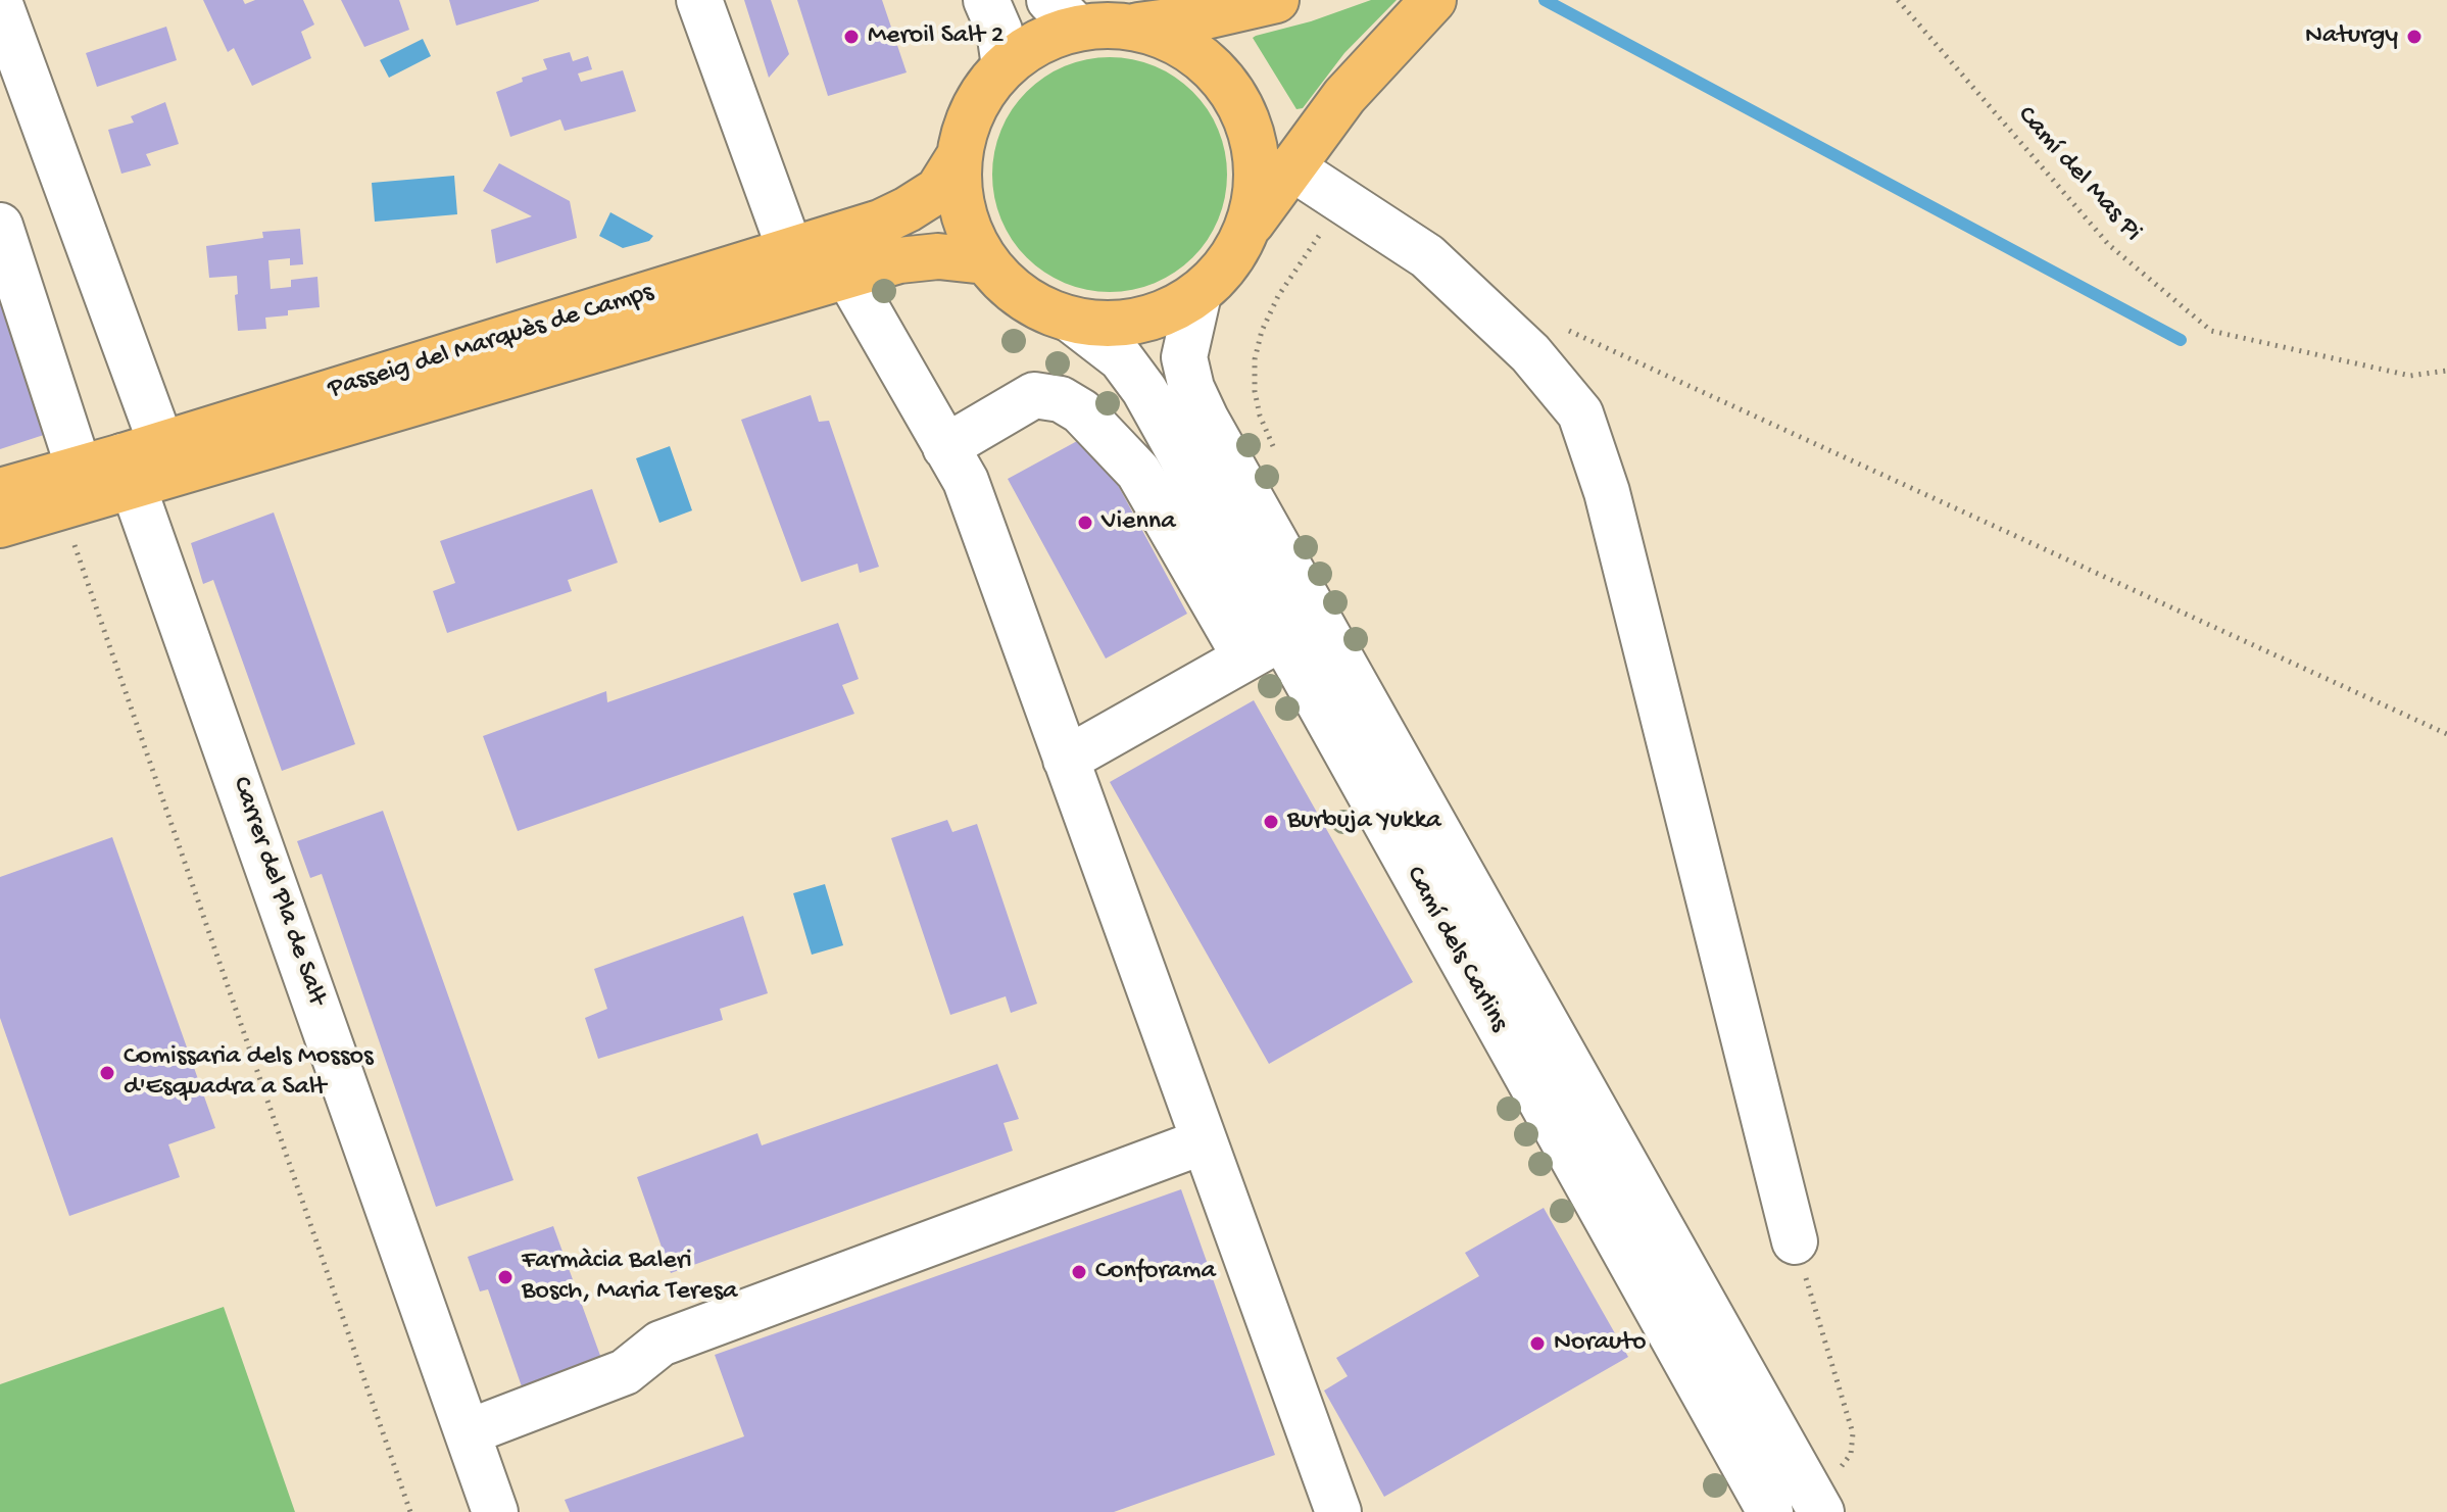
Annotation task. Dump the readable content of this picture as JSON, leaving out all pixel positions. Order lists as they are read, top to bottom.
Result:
{
  "streets": {
    "main road": ["Passeig del Marquès de Camps"],
    "street": ["Carrer del Pla de Salt", "Camí dels Carlins"],
    "path": ["Camí del Mas Pi"]
  },
  "crossings": [
    ["Passeig del Marquès de Camps", "Carrer del Pla de Salt"]
  ],
  "places": [
    "Meroil Salt 2",
    "Naturgy",
    "Vienna",
    "Burbuja Yukka",
    "Comissaria dels Mossos d'Esquadra a Salt",
    "Conforama",
    "Farmàcia Baleri Bosch, Maria Teresa",
    "Norauto"
  ]
}
